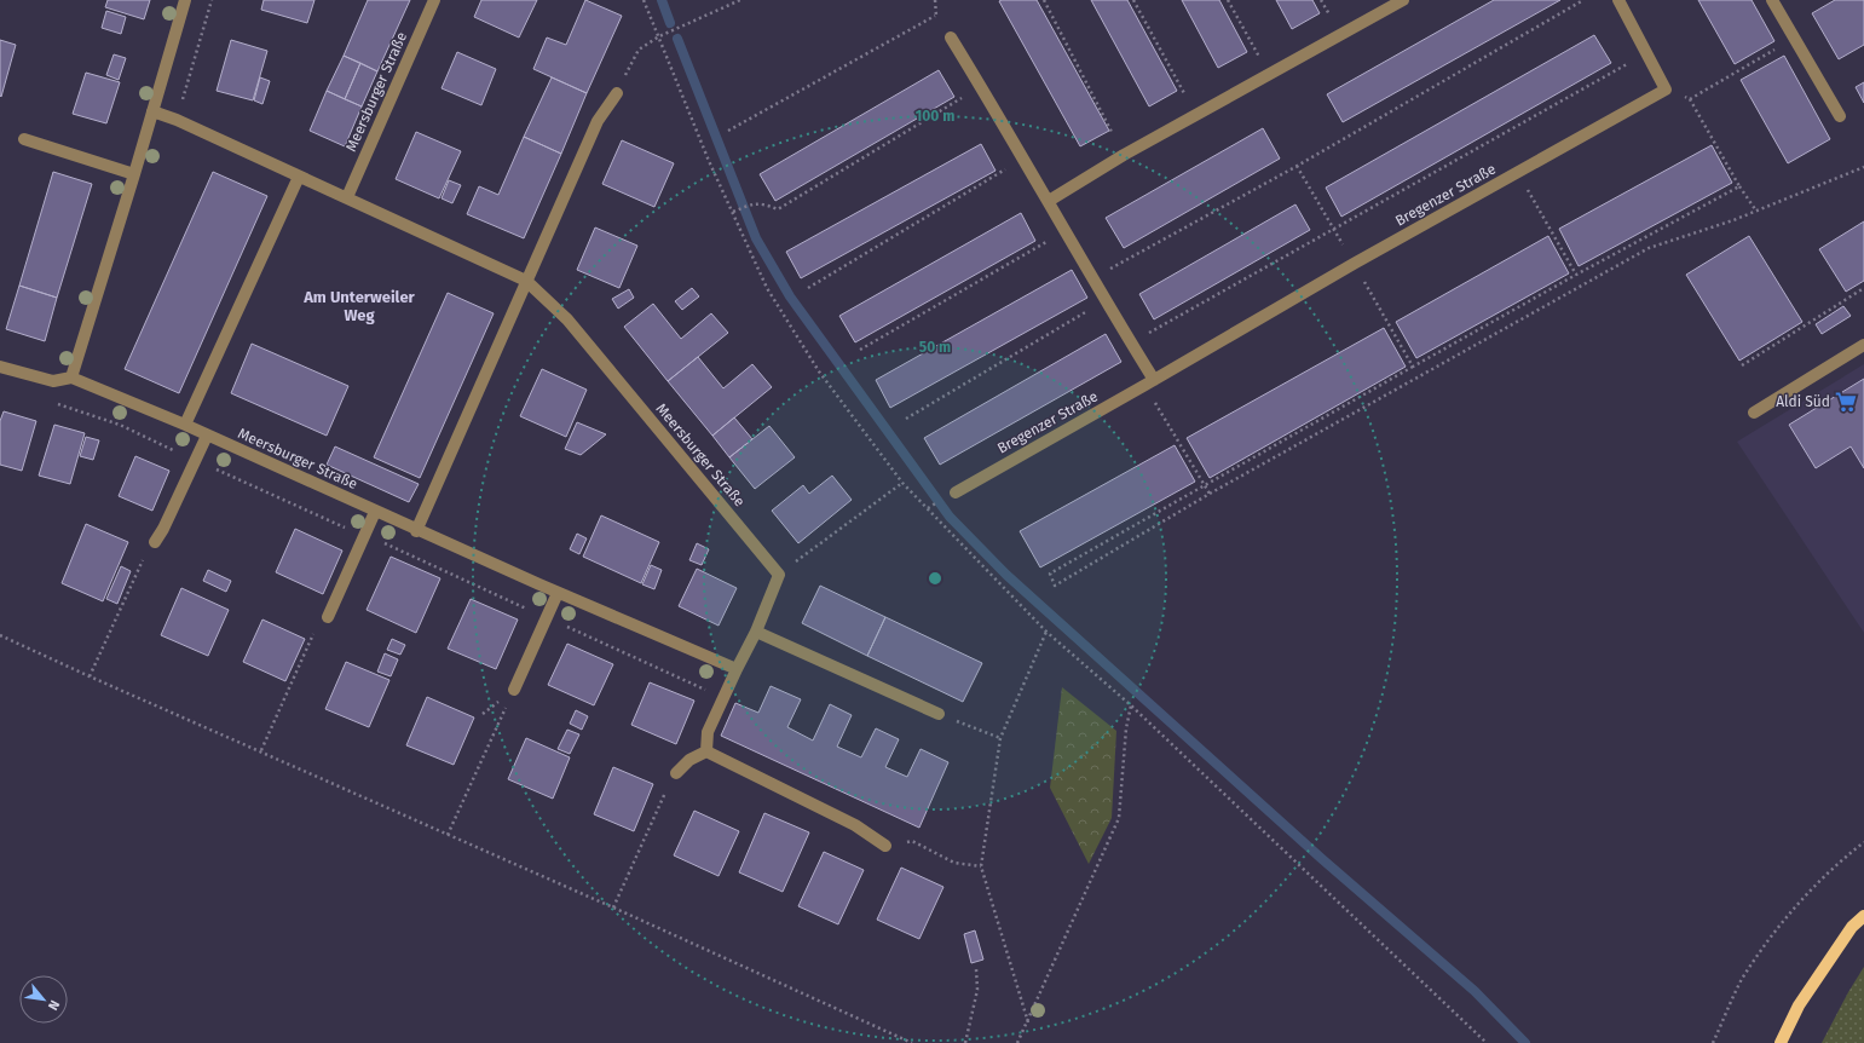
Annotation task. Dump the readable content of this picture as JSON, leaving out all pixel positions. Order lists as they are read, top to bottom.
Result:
{
  "streets": {
    "street": ["Meersburger Straße", "Bregenzer Straße"]
  },
  "districts": ["Am Unterweiler Weg"],
  "places": {
    "supermarket": ["Aldi Süd"]
  },
  "north": "bottom right",
  "rings": ["100 m", "50 m"]
}
